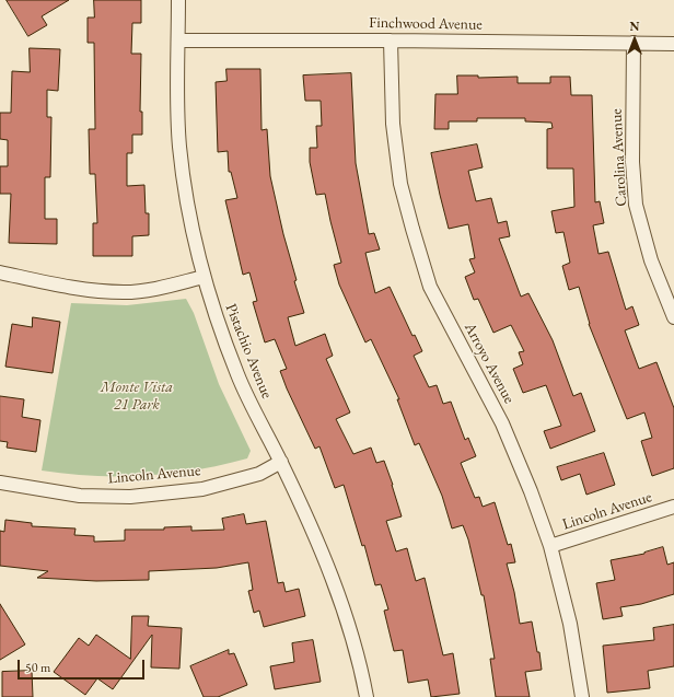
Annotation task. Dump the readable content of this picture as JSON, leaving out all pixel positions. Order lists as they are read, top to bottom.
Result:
{
  "streets": {
    "street": [
      "Finchwood Avenue",
      "Carolina Avenue",
      "Pistachio Avenue",
      "Arroyo Avenue",
      "Lincoln Avenue"
    ]
  },
  "crossings": [
    ["Finchwood Avenue", "Carolina Avenue"],
    ["Finchwood Avenue", "Pistachio Avenue"],
    ["Finchwood Avenue", "Arroyo Avenue"],
    ["Pistachio Avenue", "Lincoln Avenue"],
    ["Arroyo Avenue", "Lincoln Avenue"]
  ],
  "parks": ["Monte Vista 21 Park"],
  "scale_bar": "50 m",
  "north": "top"
}
